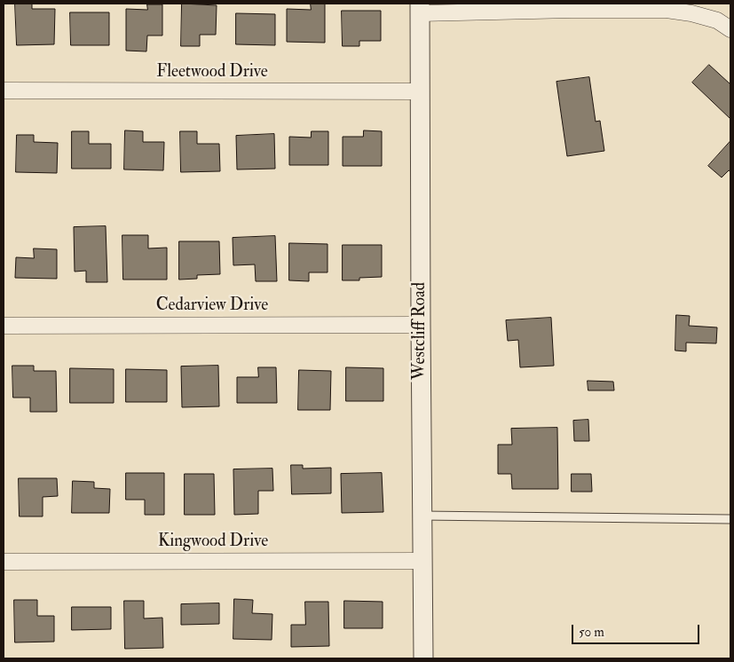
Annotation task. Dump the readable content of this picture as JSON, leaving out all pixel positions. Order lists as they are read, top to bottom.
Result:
{
  "streets": {
    "street": [
      "Fleetwood Drive",
      "Cedarview Drive",
      "Westcliff Road",
      "Kingwood Drive"
    ]
  },
  "crossings": [
    ["Fleetwood Drive", "Westcliff Road"],
    ["Cedarview Drive", "Westcliff Road"],
    ["Westcliff Road", "Kingwood Drive"]
  ],
  "scale_bar": "50 m"
}
